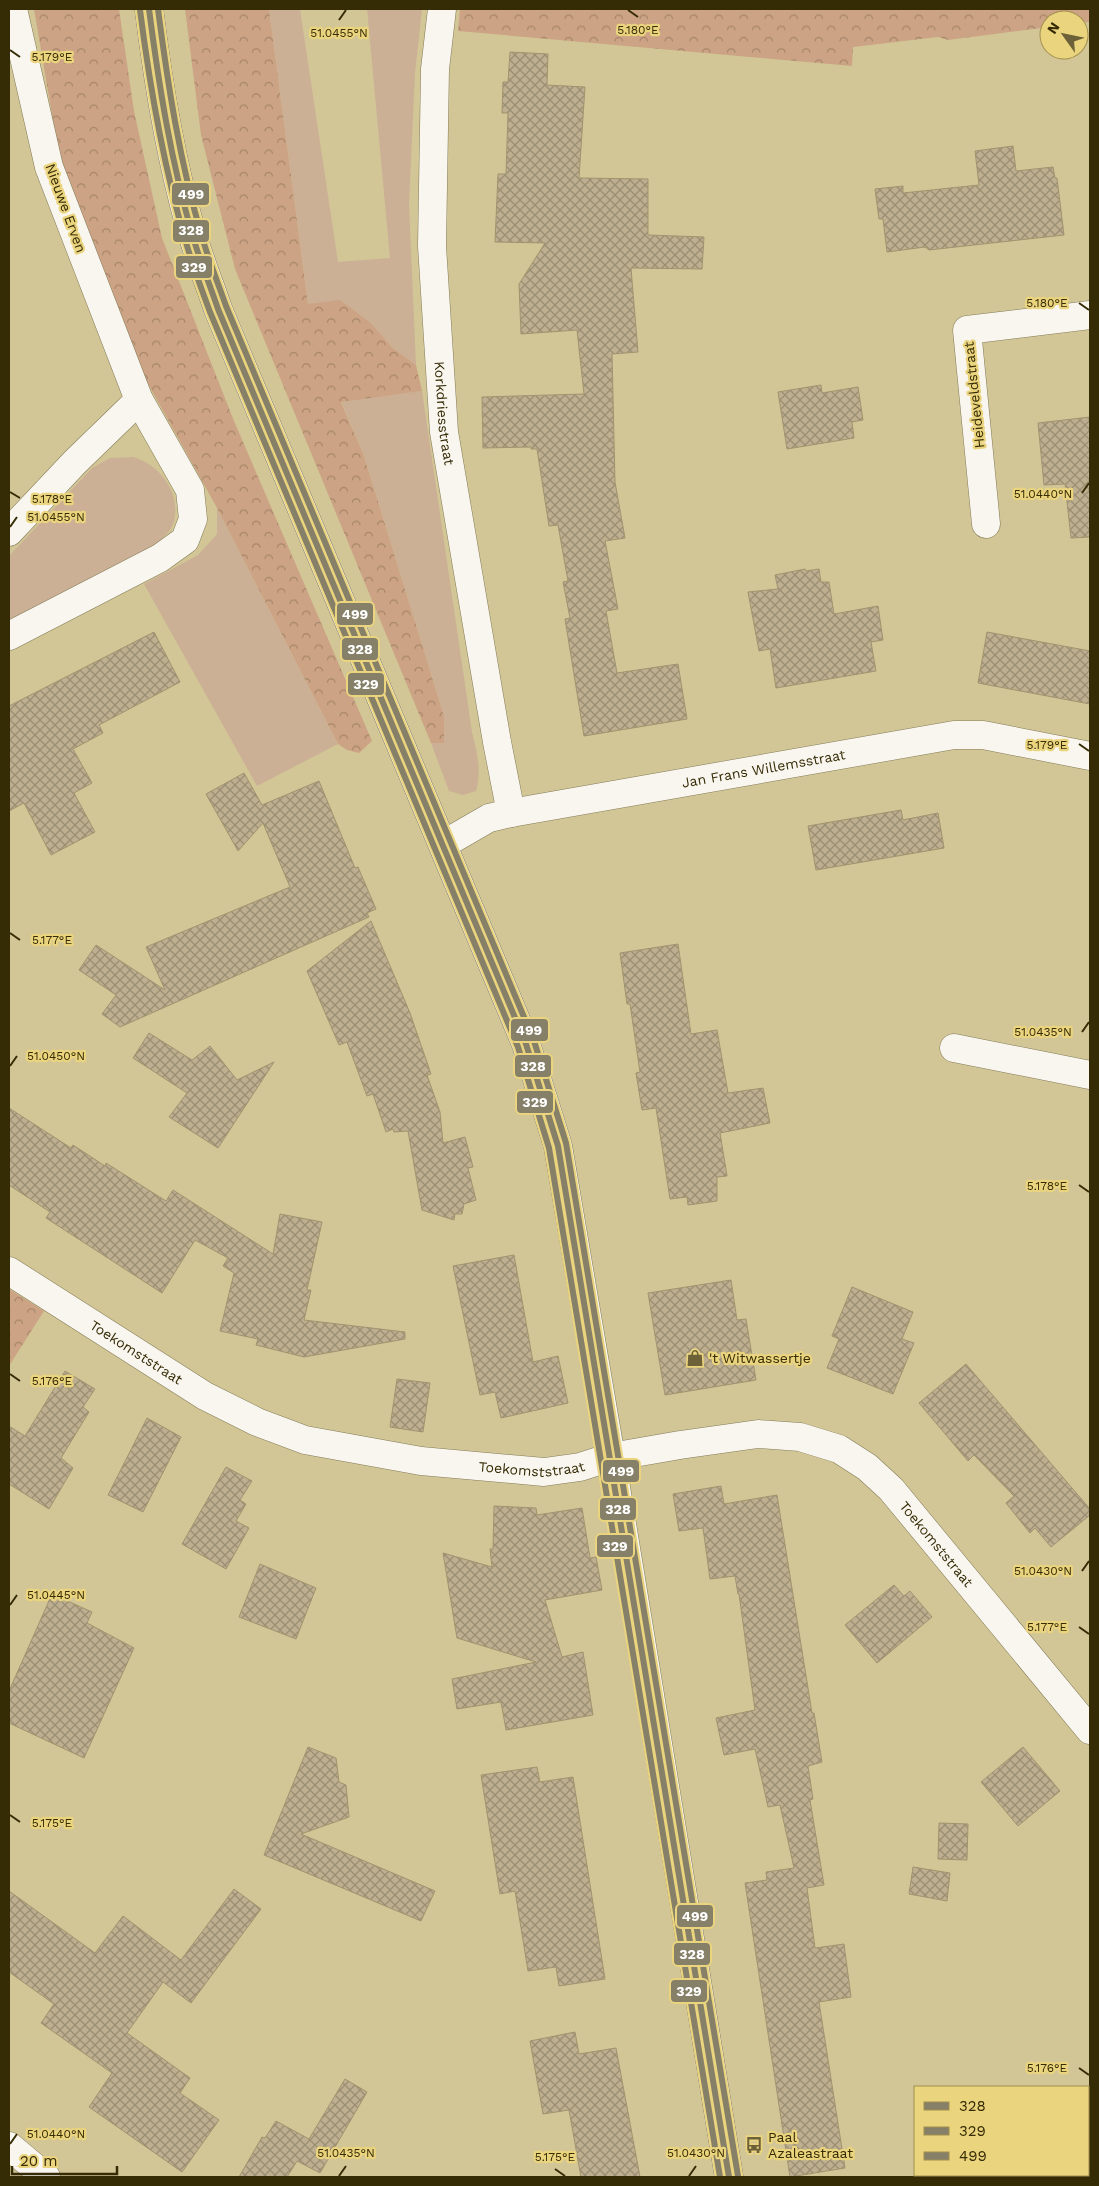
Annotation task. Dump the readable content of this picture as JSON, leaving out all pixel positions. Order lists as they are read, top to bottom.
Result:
{
  "streets": {
    "street": [
      "Nieuwe Erven",
      "Heideveldstraat",
      "Korkdriesstraat",
      "Jan Frans Willemsstraat",
      "Toekomststraat"
    ]
  },
  "crossings": [
    ["Korkdriesstraat", "Jan Frans Willemsstraat"]
  ],
  "places": {
    "shop": ["'t Witwassertje"],
    "bus stop": ["Paal Azaleastraat"]
  },
  "lines": ["transit line 328", "transit line 499", "transit line 329"],
  "legend": ["328", "329", "499"],
  "scale_bar": "20 m",
  "north": "top left",
  "coordinates": [
    "5.180°E",
    "51.0455°N",
    "5.179°E",
    "51.0440°N",
    "5.178°E",
    "5.177°E",
    "51.0435°N",
    "51.0450°N",
    "5.176°E",
    "51.0430°N",
    "51.0445°N",
    "5.175°E"
  ]
}
